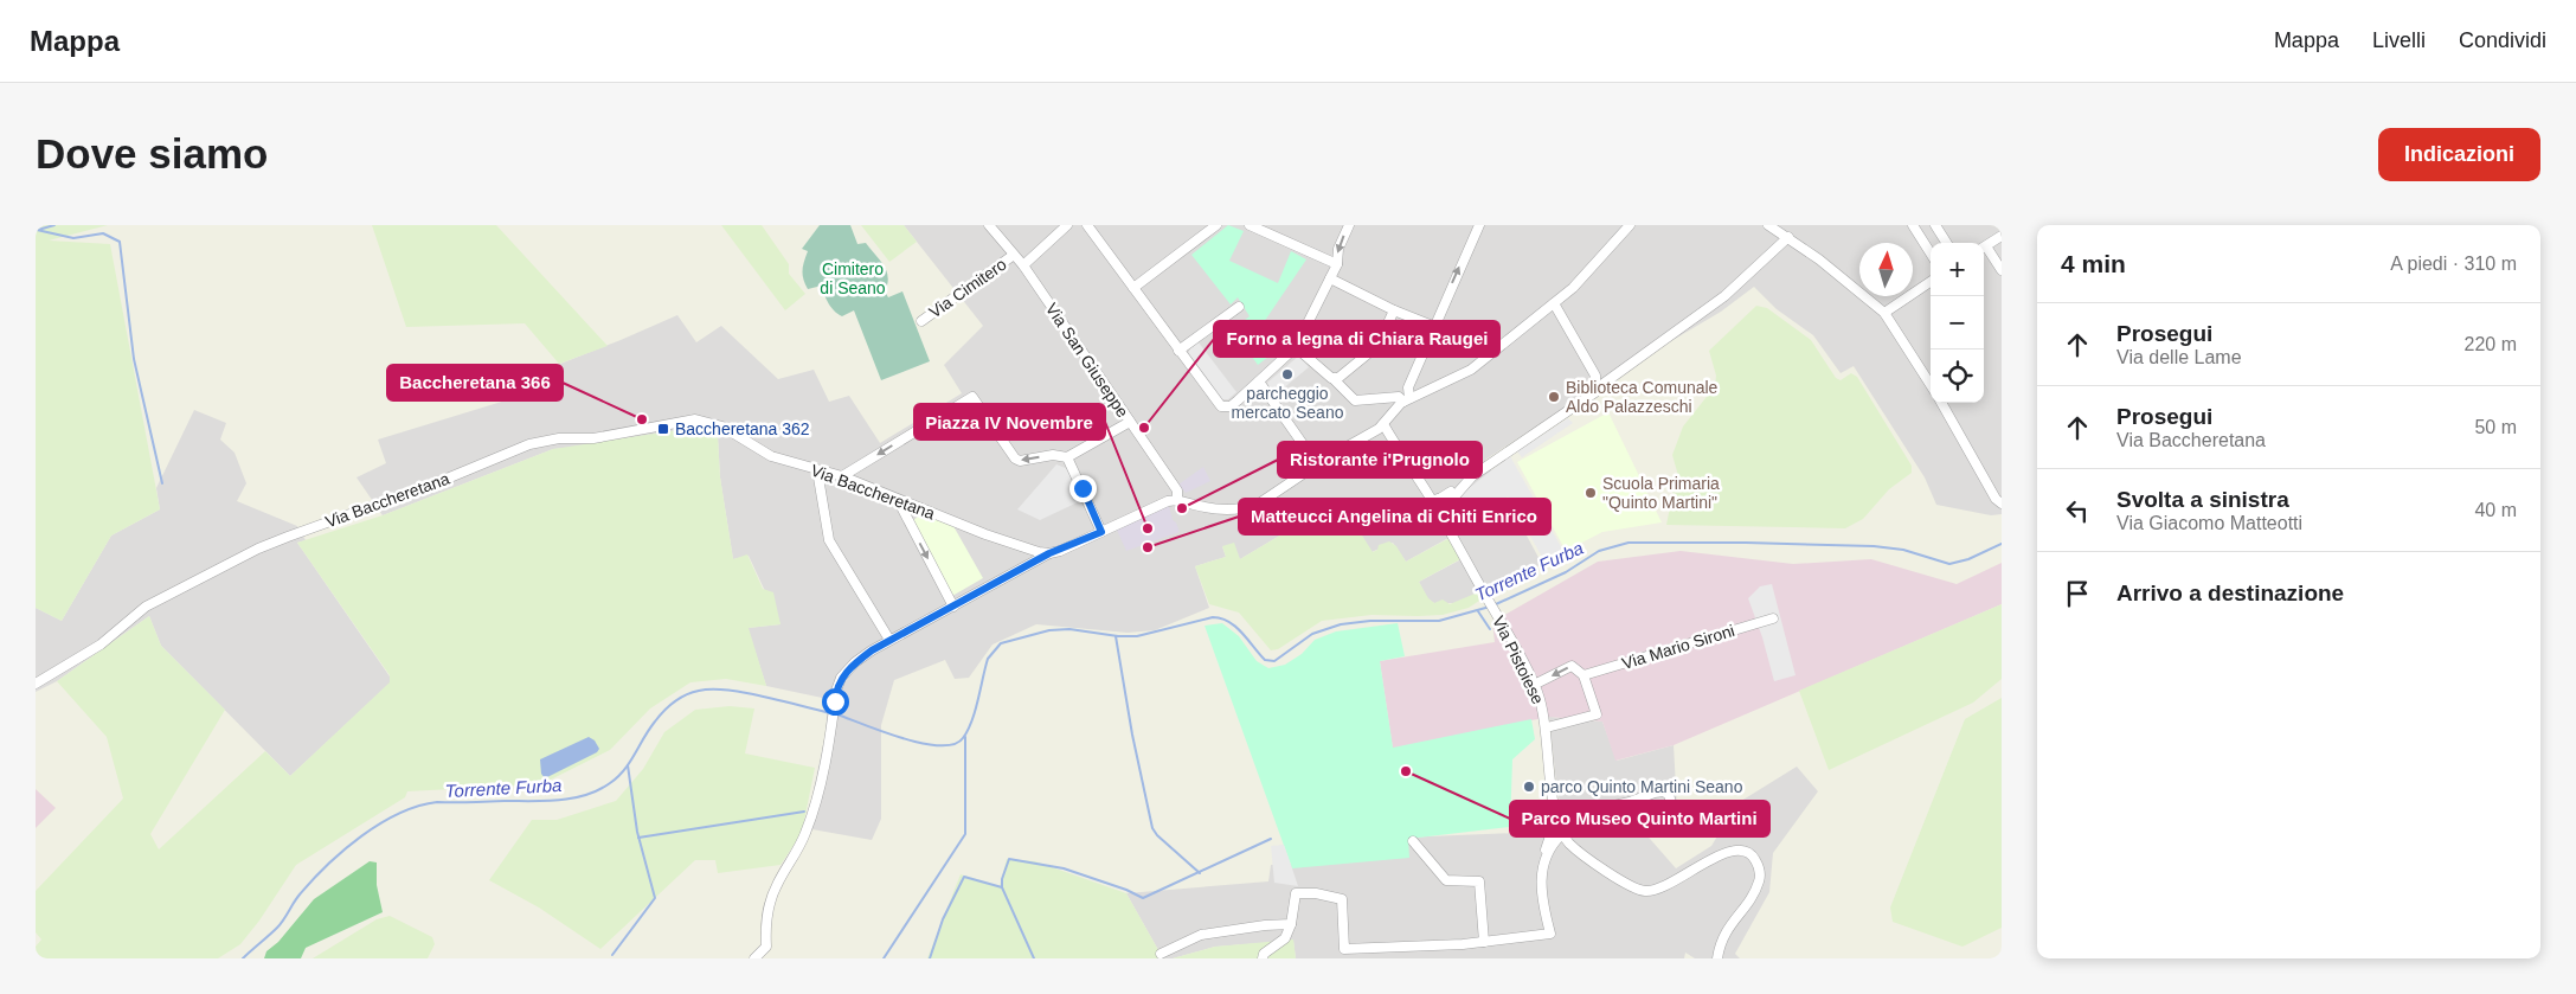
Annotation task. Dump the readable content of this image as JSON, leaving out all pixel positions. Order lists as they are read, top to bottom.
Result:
{
  "streets": {
    "street": [
      "Via Cimitero",
      "Via San Giuseppe",
      "Via Baccheretana",
      "Via Mario Sironi",
      "Via Pistoiese"
    ]
  },
  "crossings": [
    ["Via Cimitero", "Via San Giuseppe"],
    ["Via Mario Sironi", "Via Pistoiese"]
  ],
  "water": ["Torrente Furba"],
  "parks": ["Cimitero di Seano"],
  "places": {
    "other": [
      "parcheggio mercato Seano",
      "Biblioteca Comunale Aldo Palazzeschi",
      "Baccheretana 366",
      "Forno a legna di Chiara Raugei",
      "Scuola Primaria \"Quinto Martini\"",
      "Ristorante i'Prugnolo",
      "Piazza IV Novembre",
      "Matteucci Angelina di Chiti Enrico",
      "Parco Museo Quinto Martini",
      "parco Quinto Martini Seano"
    ],
    "transit": ["Baccheretana 362"]
  },
  "north": "top",
  "page": {
    "header": "Mappa",
    "nav": ["Mappa", "Livelli", "Condividi"],
    "buttons": "Indicazioni",
    "title": "Dove siamo",
    "heading": ["4 min", "A piedi · 310 m"],
    "map_buttons": ["+", "−"],
    "list": [
      ["Prosegui", "Via delle Lame", "220 m"],
      ["Prosegui", "Via Baccheretana", "50 m"],
      ["Svolta a sinistra", "Via Giacomo Matteotti", "40 m"],
      "Arrivo a destinazione"
    ]
  }
}
